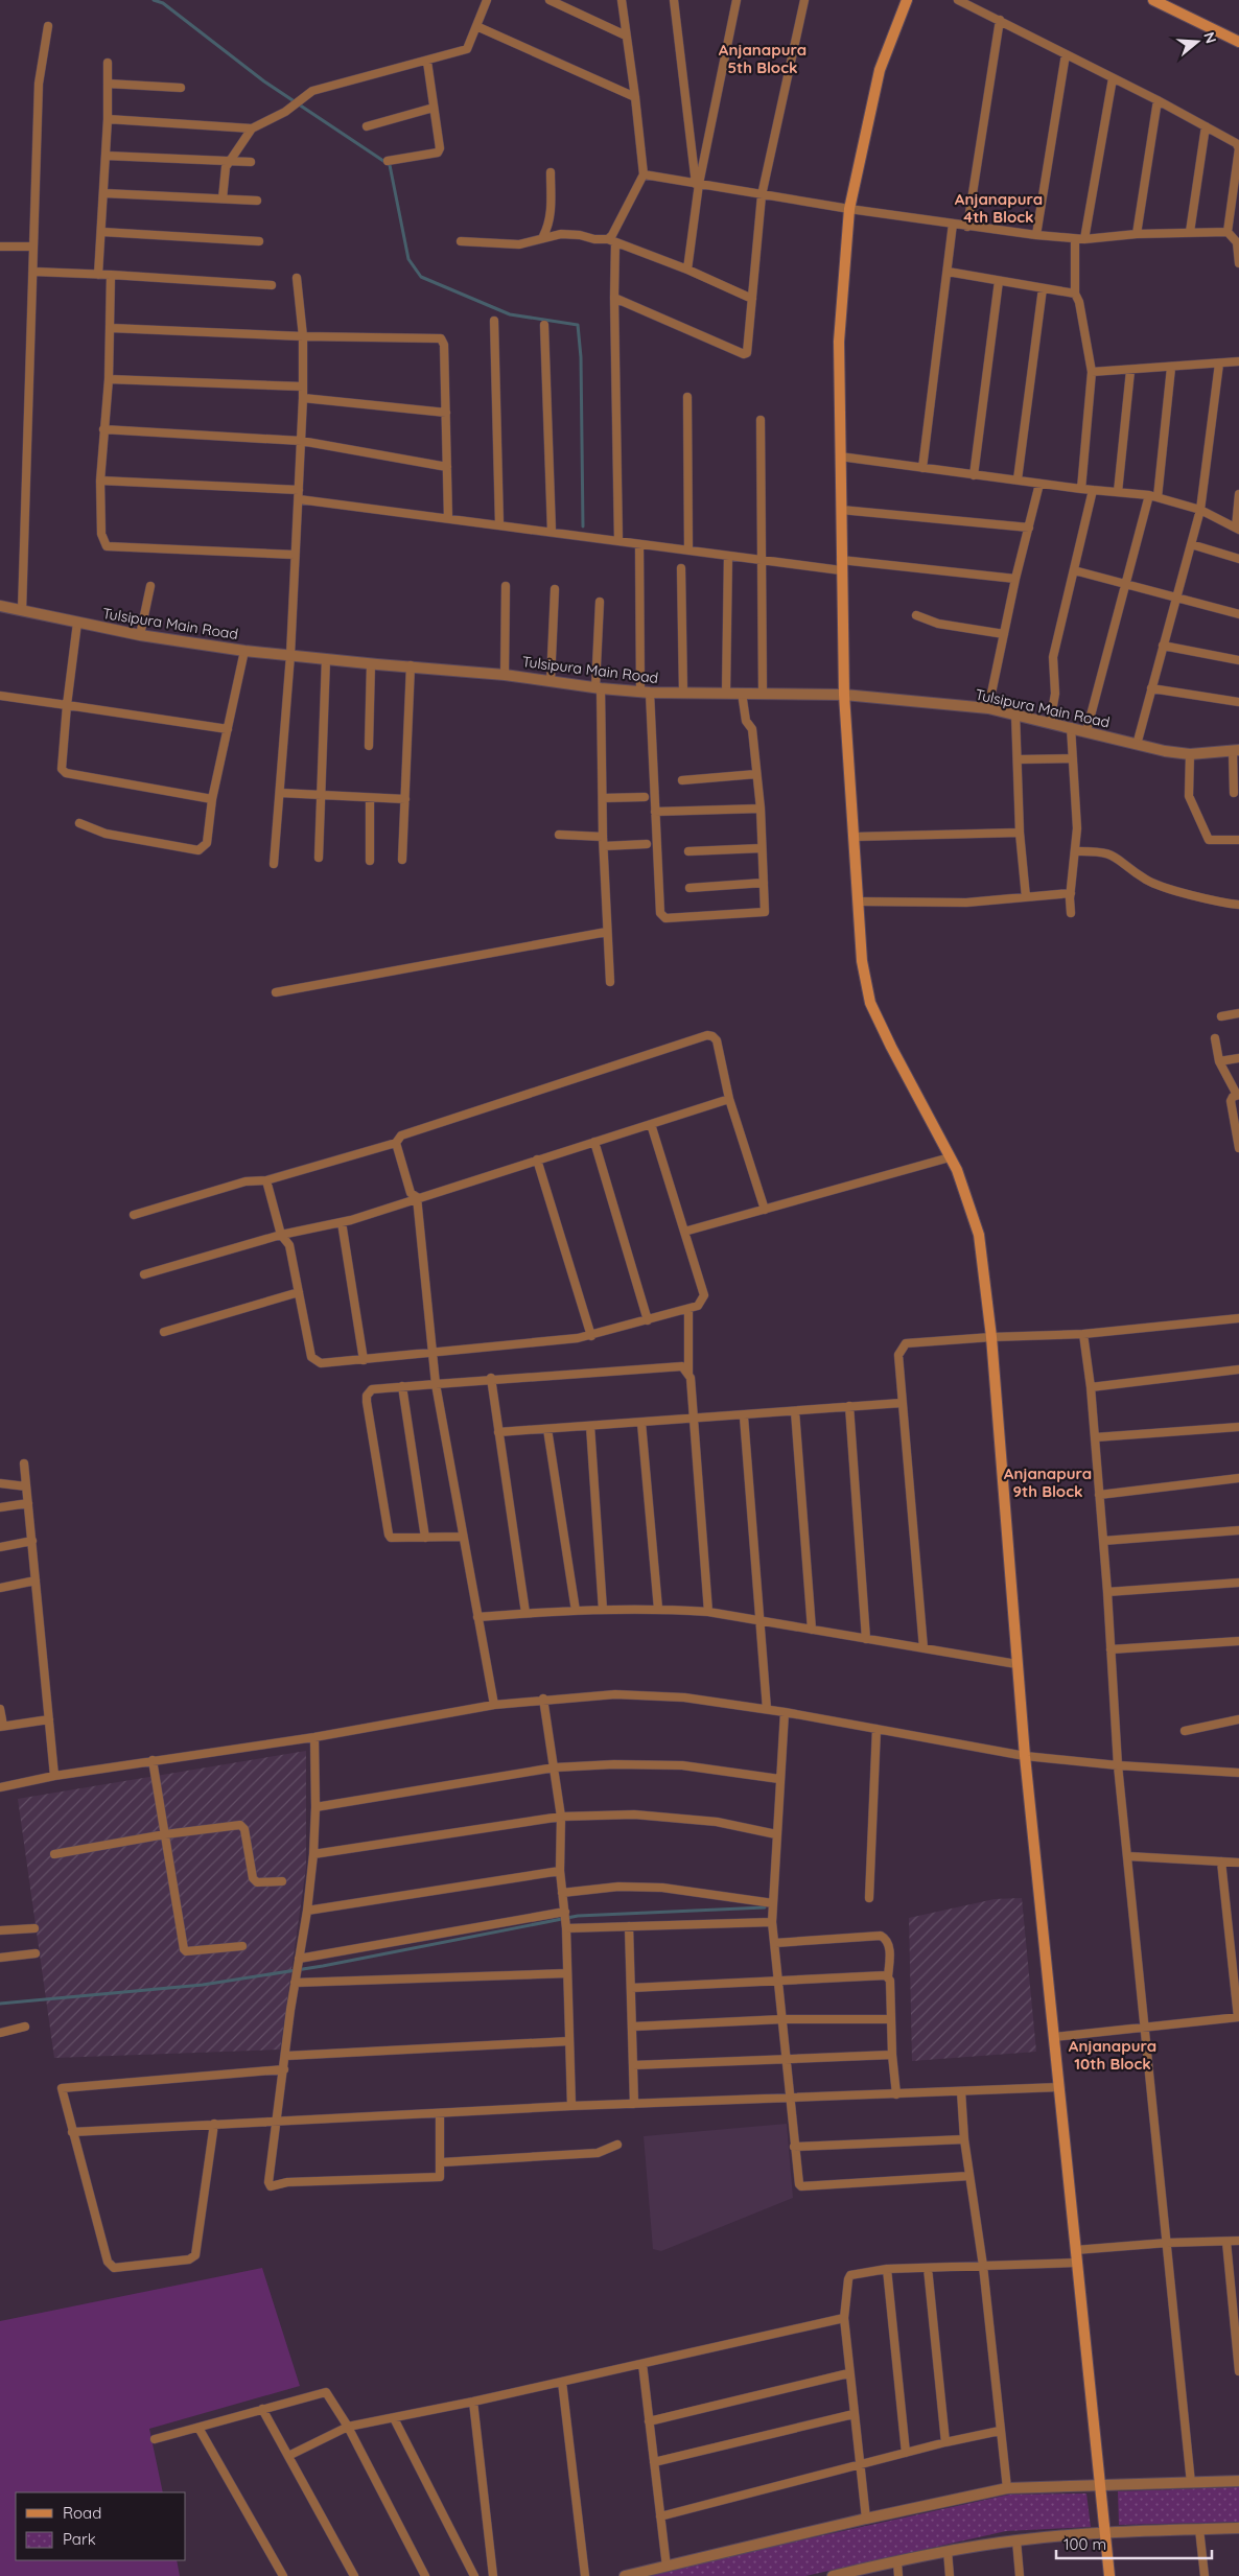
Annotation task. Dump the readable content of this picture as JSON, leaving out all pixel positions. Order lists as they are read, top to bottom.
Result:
{
  "streets": {
    "street": ["Tulsipura Main Road"]
  },
  "districts": [
    "Anjanapura 5th Block",
    "Anjanapura 4th Block",
    "Anjanapura 9th Block",
    "Anjanapura 10th Block"
  ],
  "legend": ["Road", "Park"],
  "scale_bar": "100 m",
  "north": "right"
}
